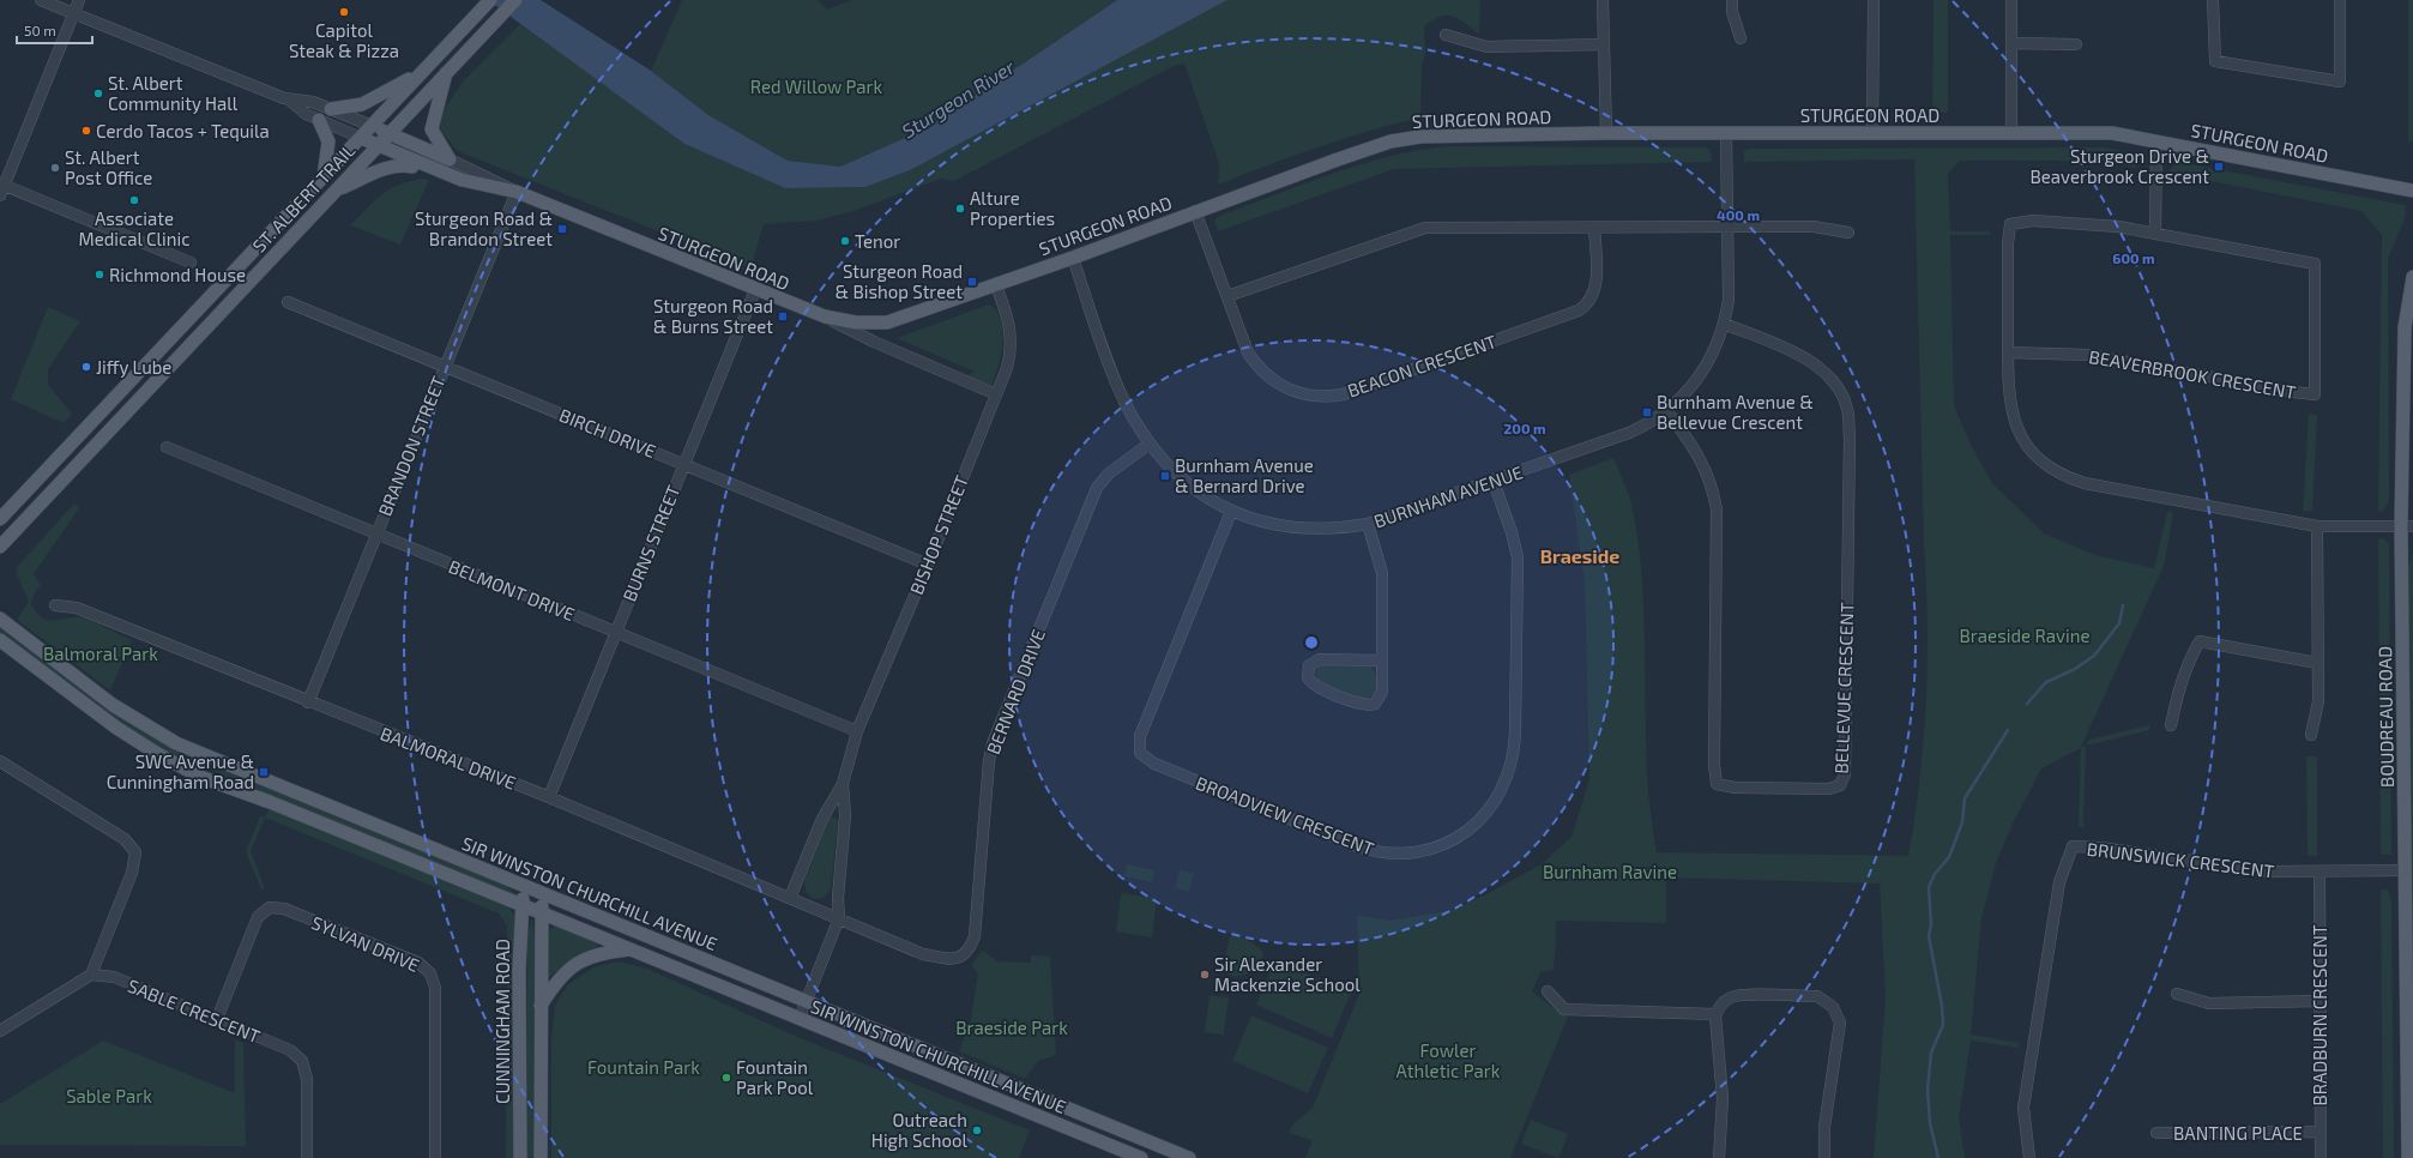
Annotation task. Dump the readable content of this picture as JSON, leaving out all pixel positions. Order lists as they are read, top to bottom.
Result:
{
  "streets": {
    "main road": [
      "STURGEON ROAD",
      "ST. ALBERT TRAIL",
      "BOUDREAU ROAD",
      "SIR WINSTON CHURCHILL AVENUE",
      "CUNNINGHAM ROAD"
    ],
    "street": [
      "BEACON CRESCENT",
      "BEAVERBROOK CRESCENT",
      "BIRCH DRIVE",
      "BRANDON STREET",
      "BURNHAM AVENUE",
      "BISHOP STREET",
      "BURNS STREET",
      "BELMONT DRIVE",
      "BELLEVUE CRESCENT",
      "BERNARD DRIVE",
      "BALMORAL DRIVE",
      "BROADVIEW CRESCENT",
      "BRUNSWICK CRESCENT",
      "SYLVAN DRIVE",
      "SABLE CRESCENT",
      "BRADBURN CRESCENT",
      "BANTING PLACE"
    ]
  },
  "crossings": [
    ["STURGEON ROAD", "ST. ALBERT TRAIL"],
    ["STURGEON ROAD", "BEACON CRESCENT"],
    ["STURGEON ROAD", "BRANDON STREET"],
    ["STURGEON ROAD", "BURNHAM AVENUE"],
    ["STURGEON ROAD", "BISHOP STREET"],
    ["STURGEON ROAD", "BURNS STREET"],
    ["BEAVERBROOK CRESCENT", "BOUDREAU ROAD"],
    ["BIRCH DRIVE", "BRANDON STREET"],
    ["BIRCH DRIVE", "BISHOP STREET"],
    ["BIRCH DRIVE", "BURNS STREET"],
    ["BRANDON STREET", "BELMONT DRIVE"],
    ["BRANDON STREET", "BALMORAL DRIVE"],
    ["BURNHAM AVENUE", "BELLEVUE CRESCENT"],
    ["BURNHAM AVENUE", "BERNARD DRIVE"],
    ["BURNHAM AVENUE", "BROADVIEW CRESCENT"],
    ["BISHOP STREET", "BELMONT DRIVE"],
    ["BISHOP STREET", "BERNARD DRIVE"],
    ["BISHOP STREET", "BALMORAL DRIVE"],
    ["BISHOP STREET", "SIR WINSTON CHURCHILL AVENUE"],
    ["BURNS STREET", "BELMONT DRIVE"],
    ["BURNS STREET", "BALMORAL DRIVE"],
    ["BERNARD DRIVE", "BALMORAL DRIVE"],
    ["BOUDREAU ROAD", "BRUNSWICK CRESCENT"],
    ["BRUNSWICK CRESCENT", "BRADBURN CRESCENT"],
    ["SIR WINSTON CHURCHILL AVENUE", "CUNNINGHAM ROAD"],
    ["SYLVAN DRIVE", "SABLE CRESCENT"],
    ["BRADBURN CRESCENT", "BANTING PLACE"]
  ],
  "districts": ["Braeside"],
  "water": ["Sturgeon River"],
  "parks": [
    "Red Willow Park",
    "Braeside Ravine",
    "Balmoral Park",
    "Burnham Ravine",
    "Braeside Park",
    "Fowler Athletic Park",
    "Fountain Park",
    "Sable Park"
  ],
  "places": {
    "other": [
      "Capitol Steak & Pizza",
      "St. Albert Community Hall",
      "Cerdo Tacos + Tequila",
      "St. Albert Post Office",
      "Associate Medical Clinic",
      "Alture Properties",
      "Tenor",
      "Richmond House",
      "Jiffy Lube",
      "Sir Alexander Mackenzie School",
      "Fountain Park Pool",
      "Outreach High School"
    ],
    "transit": [
      "Sturgeon Drive & Beaverbrook Crescent",
      "Sturgeon Road & Brandon Street",
      "Sturgeon Road & Bishop Street",
      "Sturgeon Road & Burns Street",
      "Burnham Avenue & Bellevue Crescent",
      "Burnham Avenue & Bernard Drive",
      "SWC Avenue & Cunningham Road"
    ]
  },
  "scale_bar": "50 m",
  "rings": ["400 m", "600 m", "200 m"]
}
